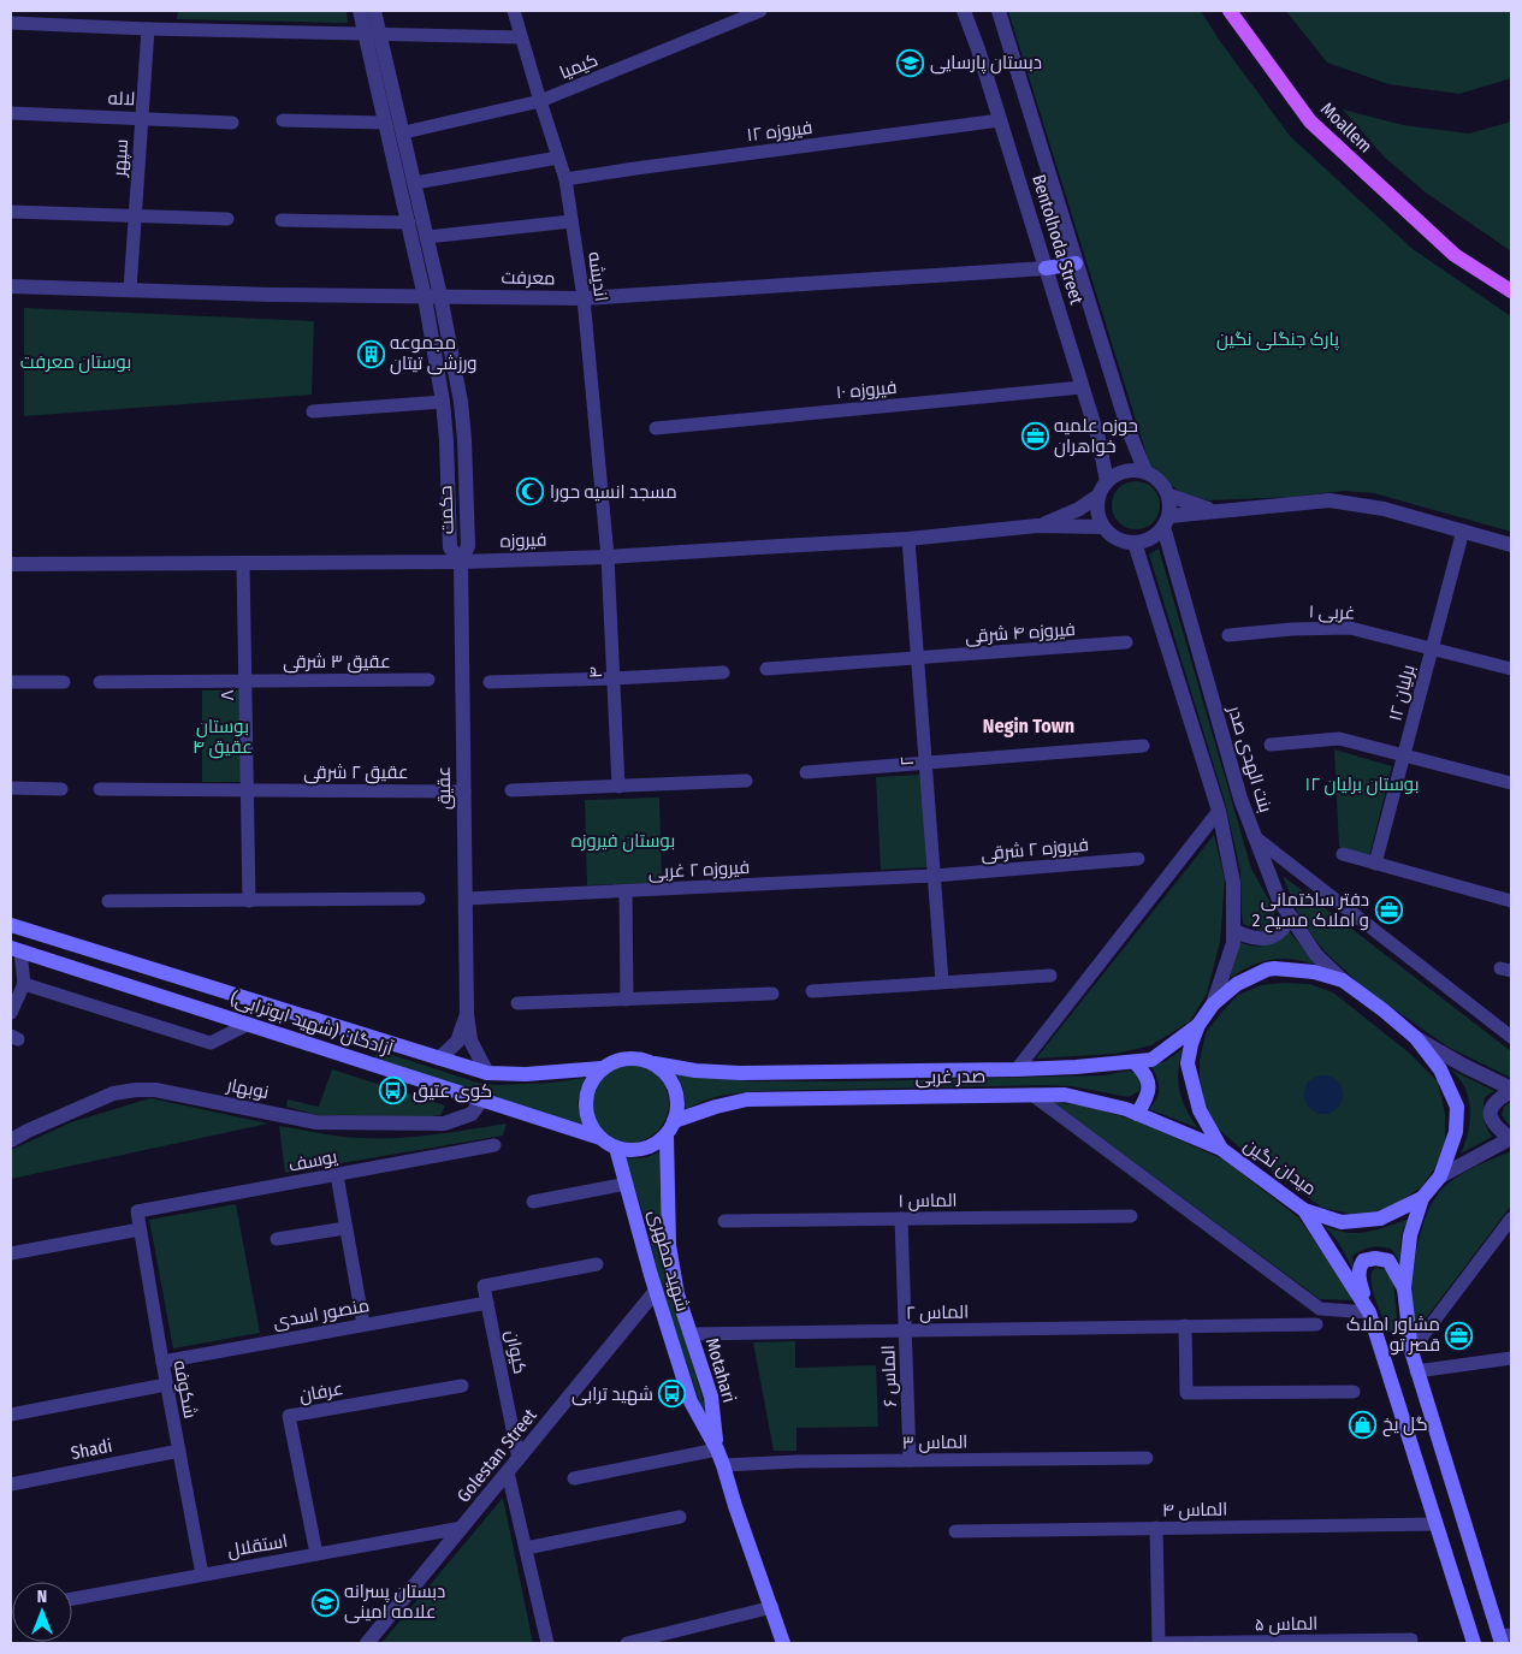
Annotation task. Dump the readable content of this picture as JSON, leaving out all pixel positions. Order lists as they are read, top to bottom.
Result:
{
  "streets": {
    "main road": [
      "آزادگان (شهید ابوترابی)",
      "صدر غربی",
      "میدان نگین",
      "شهید مطهری",
      "Motahari"
    ],
    "street": [
      "کیمیا",
      "لاله",
      "فیروزه ۱۲",
      "سپهر",
      "Bentolhoda Street",
      "اندیشه",
      "معرفت",
      "فیروزه ۱۰",
      "حکمت",
      "فیروزه",
      "۱ غربی",
      "فیروزه ۴ شرقی",
      "عقیق ۳ شرقی",
      "۴",
      "برلیان ۱۲",
      "۸",
      "بنت الهدی صدر",
      "۲",
      "عقیق ۲ شرقی",
      "عقیق",
      "فیروزه ۲ شرقی",
      "فیروزه ۲ غربی",
      "نوبهار",
      "یوسف",
      "الماس ۱",
      "الماس ۲",
      "منصور اسدی",
      "کیوان",
      "الماس ۶",
      "شکوفه",
      "عرفان",
      "الماس ۳",
      "Shadi",
      "Golestan Street",
      "الماس ۴",
      "استقلال",
      "الماس ۵"
    ]
  },
  "crossings": [
    ["کیمیا", "اندیشه"],
    ["کیمیا", "حکمت"],
    ["لاله", "سپهر"],
    ["فیروزه ۱۲", "Bentolhoda Street"],
    ["فیروزه ۱۲", "اندیشه"],
    ["سپهر", "معرفت"],
    ["Bentolhoda Street", "معرفت"],
    ["Bentolhoda Street", "فیروزه ۱۰"],
    ["Bentolhoda Street", "بنت الهدی صدر"],
    ["اندیشه", "معرفت"],
    ["اندیشه", "فیروزه"],
    ["اندیشه", "۴"],
    ["معرفت", "حکمت"],
    ["حکمت", "فیروزه"],
    ["حکمت", "عقیق"],
    ["فیروزه", "۴"],
    ["فیروزه", "۸"],
    ["فیروزه", "۲"],
    ["فیروزه", "عقیق"],
    ["۱ غربی", "برلیان ۱۲"],
    ["فیروزه ۴ شرقی", "۲"],
    ["عقیق ۳ شرقی", "۸"],
    ["۸", "عقیق ۲ شرقی"],
    ["بنت الهدی صدر", "میدان نگین"],
    ["۲", "فیروزه ۲ شرقی"],
    ["۲", "فیروزه ۲ غربی"],
    ["عقیق ۲ شرقی", "عقیق"],
    ["عقیق", "فیروزه ۲ غربی"],
    ["فیروزه ۲ شرقی", "فیروزه ۲ غربی"],
    ["آزادگان (شهید ابوترابی)", "صدر غربی"],
    ["آزادگان (شهید ابوترابی)", "نوبهار"],
    ["آزادگان (شهید ابوترابی)", "شهید مطهری"],
    ["آزادگان (شهید ابوترابی)", "Motahari"],
    ["صدر غربی", "میدان نگین"],
    ["صدر غربی", "شهید مطهری"],
    ["صدر غربی", "Motahari"],
    ["یوسف", "شکوفه"],
    ["الماس ۱", "الماس ۶"],
    ["شهید مطهری", "Motahari"],
    ["شهید مطهری", "Golestan Street"],
    ["الماس ۲", "Motahari"],
    ["الماس ۲", "الماس ۶"],
    ["منصور اسدی", "کیوان"],
    ["منصور اسدی", "شکوفه"],
    ["کیوان", "Golestan Street"],
    ["Motahari", "الماس ۳"],
    ["الماس ۶", "الماس ۳"],
    ["شکوفه", "Shadi"],
    ["شکوفه", "استقلال"],
    ["عرفان", "استقلال"],
    ["Golestan Street", "استقلال"]
  ],
  "districts": ["Negin Town"],
  "parks": [
    "پارک جنگلی نگین",
    "بوستان معرفت",
    "بوستان عقیق ۴",
    "بوستان برلیان ۱۲",
    "بوستان فیروزه"
  ],
  "places": {
    "school or university": ["دبستان پارسایی", "دبستان پسرانه علامه امینی"],
    "building": ["مجموعه ورزشی تیتان"],
    "office": ["حوزه علمیه خواهران", "دفتر ساختمانی و املاک مسیح 2", "مشاور املاک قصر تو"],
    "mosque": ["مسجد انسیه حورا"],
    "bus stop": ["کوی عتیق", "شهید ترابی"],
    "shop": ["گل یخ"]
  },
  "north": "top"
}
